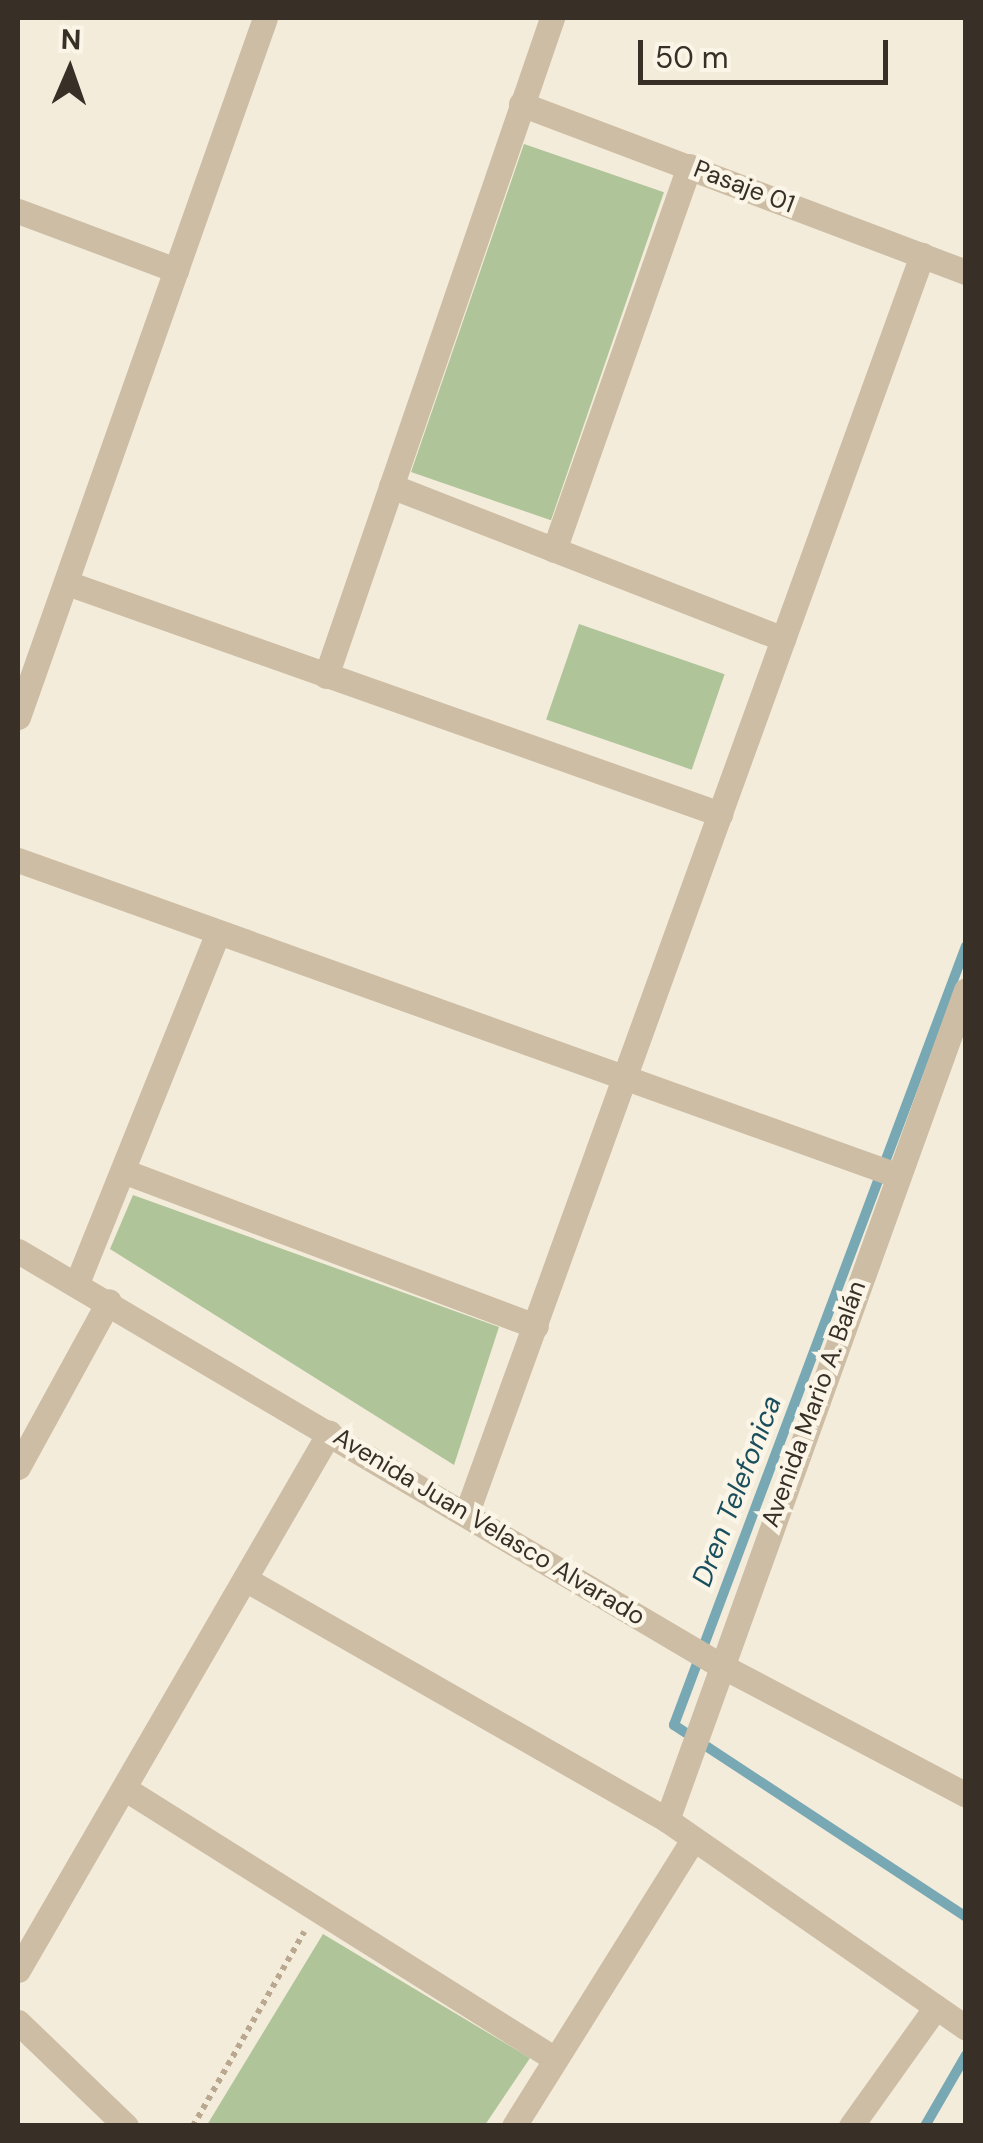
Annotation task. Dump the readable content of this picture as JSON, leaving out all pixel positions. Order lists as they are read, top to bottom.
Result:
{
  "streets": {
    "street": ["Pasaje 01", "Avenida Mario A. Balán", "Avenida Juan Velasco Alvarado"]
  },
  "crossings": [
    ["Avenida Mario A. Balán", "Avenida Juan Velasco Alvarado"]
  ],
  "water": ["Dren Telefonica"],
  "scale_bar": "50 m",
  "north": "top"
}
